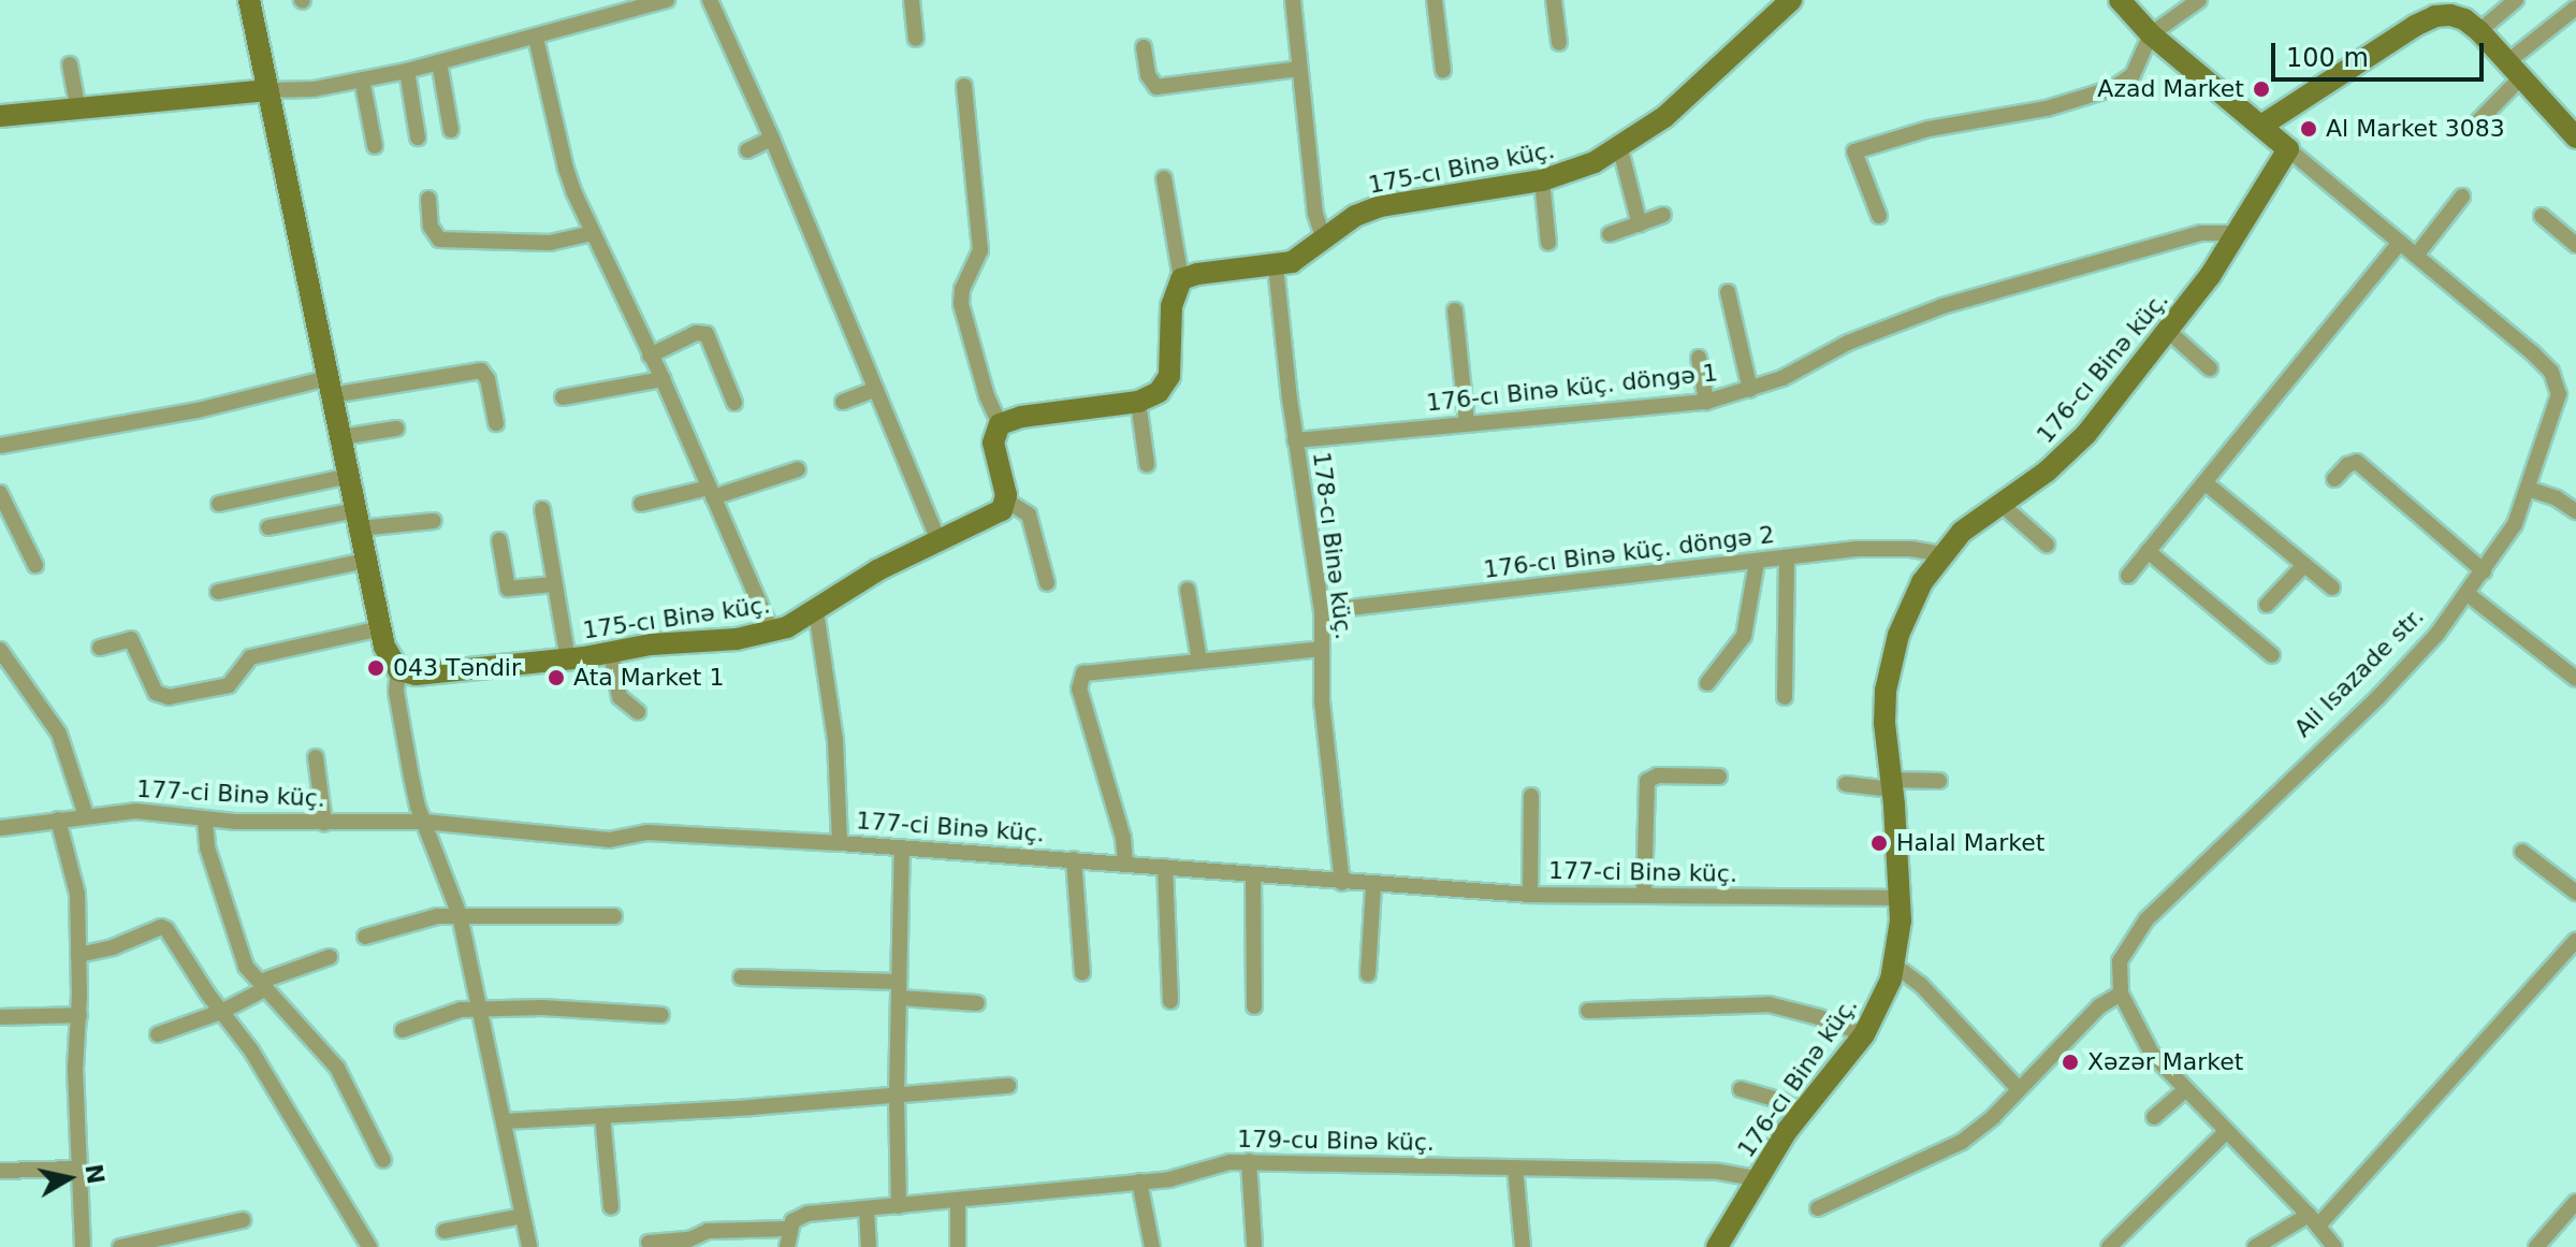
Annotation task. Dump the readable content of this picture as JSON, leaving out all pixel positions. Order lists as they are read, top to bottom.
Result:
{
  "streets": {
    "street": [
      "175-cı Binə küç.",
      "176-cı Binə küç.",
      "176-cı Binə küç. döngə 1",
      "178-cı Binə küç.",
      "176-cı Binə küç. döngə 2",
      "Ali Isazade str.",
      "177-ci Binə küç.",
      "179-cu Binə küç."
    ]
  },
  "crossings": [
    ["175-cı Binə küç.", "178-cı Binə küç."],
    ["176-cı Binə küç.", "176-cı Binə küç. döngə 1"],
    ["176-cı Binə küç.", "176-cı Binə küç. döngə 2"],
    ["176-cı Binə küç.", "Ali Isazade str."],
    ["176-cı Binə küç.", "177-ci Binə küç."],
    ["176-cı Binə küç.", "179-cu Binə küç."],
    ["176-cı Binə küç. döngə 1", "178-cı Binə küç."],
    ["178-cı Binə küç.", "176-cı Binə küç. döngə 2"],
    ["178-cı Binə küç.", "177-ci Binə küç."]
  ],
  "places": [
    "Azad Market",
    "Al Market 3083",
    "043 Təndir",
    "Ata Market 1",
    "Halal Market",
    "Xəzər Market"
  ],
  "scale_bar": "100 m",
  "north": "right"
}
